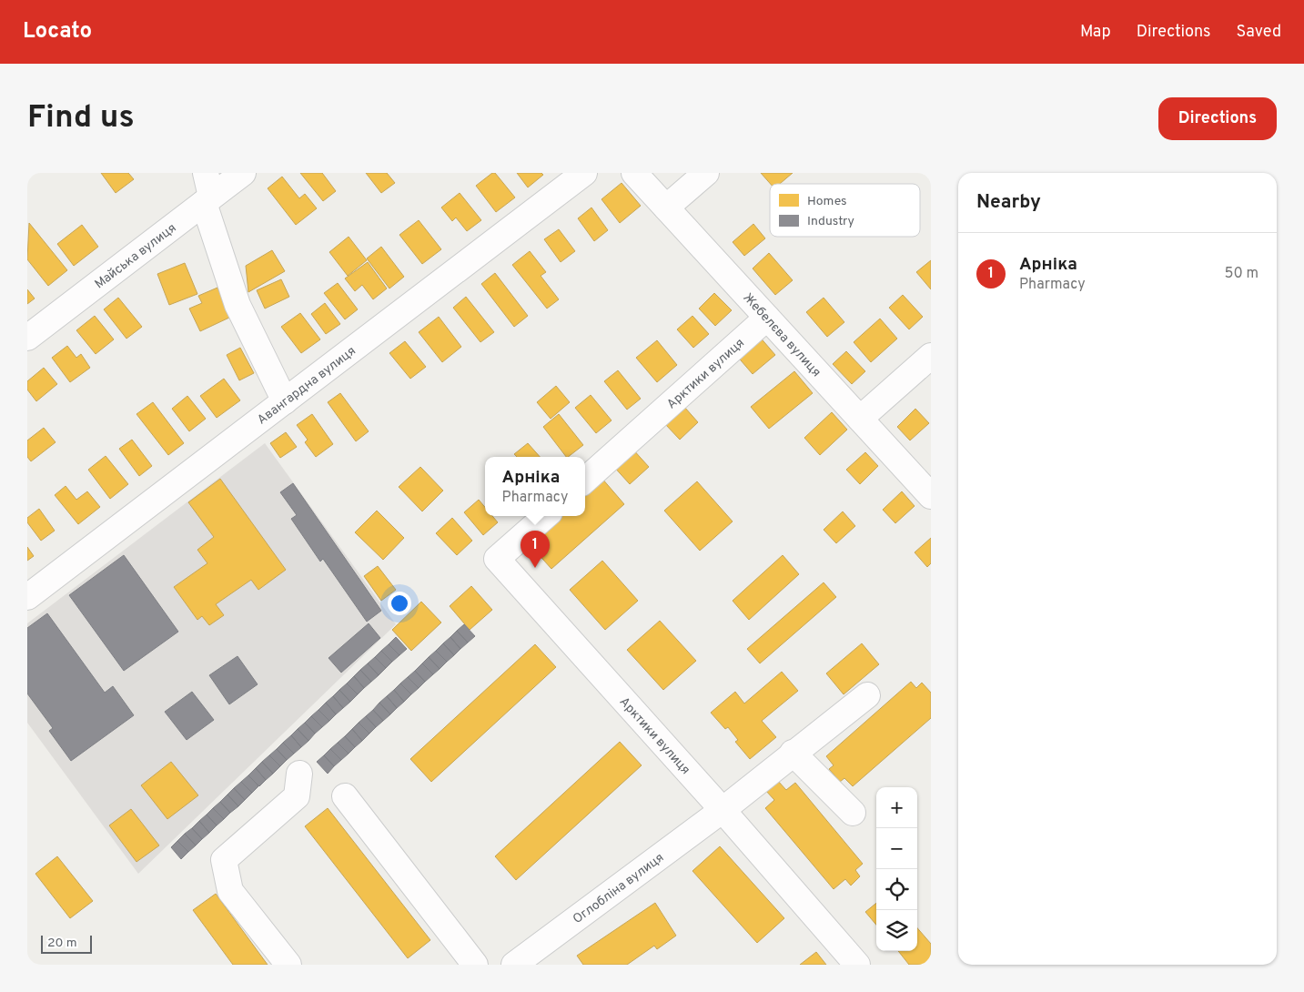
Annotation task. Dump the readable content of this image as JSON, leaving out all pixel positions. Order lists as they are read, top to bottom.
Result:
{
  "streets": {
    "street": [
      "Майська вулиця",
      "Жебелєва вулиця",
      "Арктики вулиця",
      "Авангардна вулиця",
      "Оглобліна вулиця"
    ]
  },
  "crossings": [
    ["Жебелєва вулиця", "Арктики вулиця"],
    ["Арктики вулиця", "Оглобліна вулиця"]
  ],
  "legend": ["Homes", "Industry"],
  "scale_bar": "20 m",
  "page": {
    "header": "Locato",
    "nav": ["Map", "Directions", "Saved"],
    "buttons": "Directions",
    "title": "Find us",
    "heading": "Nearby",
    "list": [
      {
        "mark": "1",
        "name": "Арніка",
        "note": "Pharmacy",
        "value": "50 m"
      }
    ],
    "popup": ["Арніка", "Pharmacy"],
    "pins": "1",
    "map_buttons": ["+", "−"],
    "scale": "20 m"
  }
}
